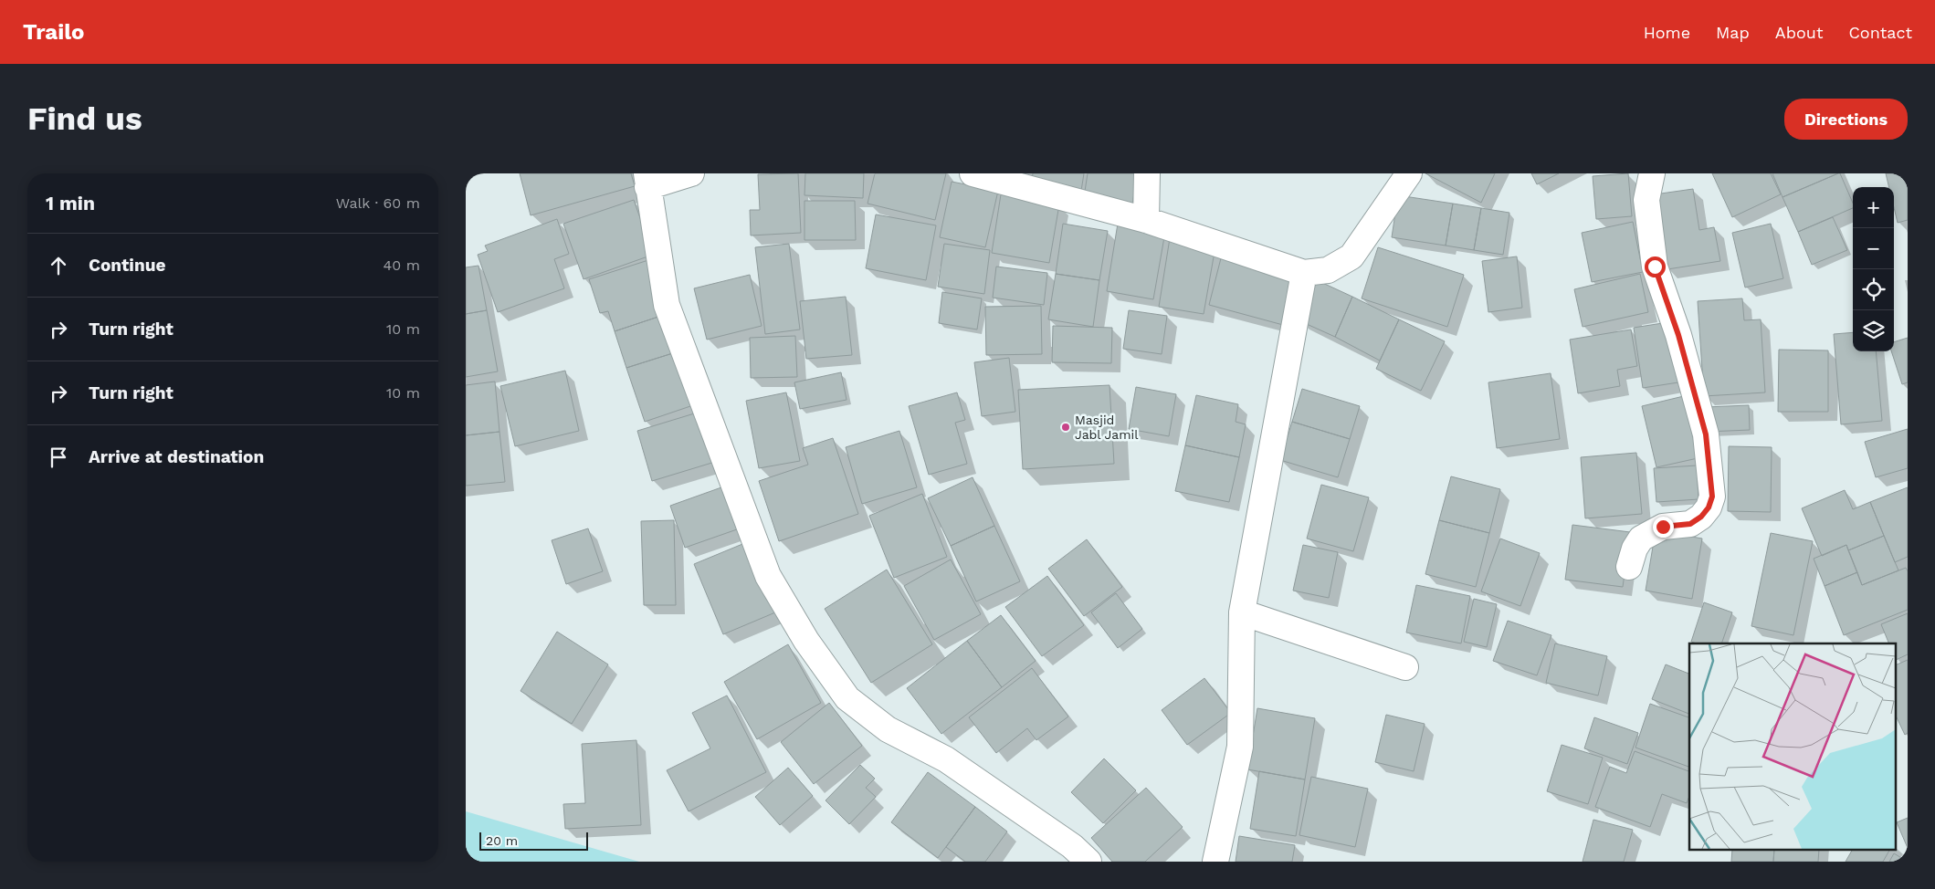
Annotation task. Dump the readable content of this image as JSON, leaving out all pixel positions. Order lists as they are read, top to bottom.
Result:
{
  "places": ["Masjid Jabl Jamil"],
  "scale_bar": "20 m",
  "page": {
    "header": "Trailo",
    "nav": [
      "Home",
      "Map",
      "About",
      "Contact"
    ],
    "buttons": "Directions",
    "title": "Find us",
    "heading": ["1 min", "Walk · 60 m"],
    "map_buttons": ["+", "−"],
    "list": [
      ["Continue", "40 m"],
      ["Turn right", "10 m"],
      ["Turn right", "10 m"],
      "Arrive at destination"
    ],
    "scale": "20 m"
  }
}
